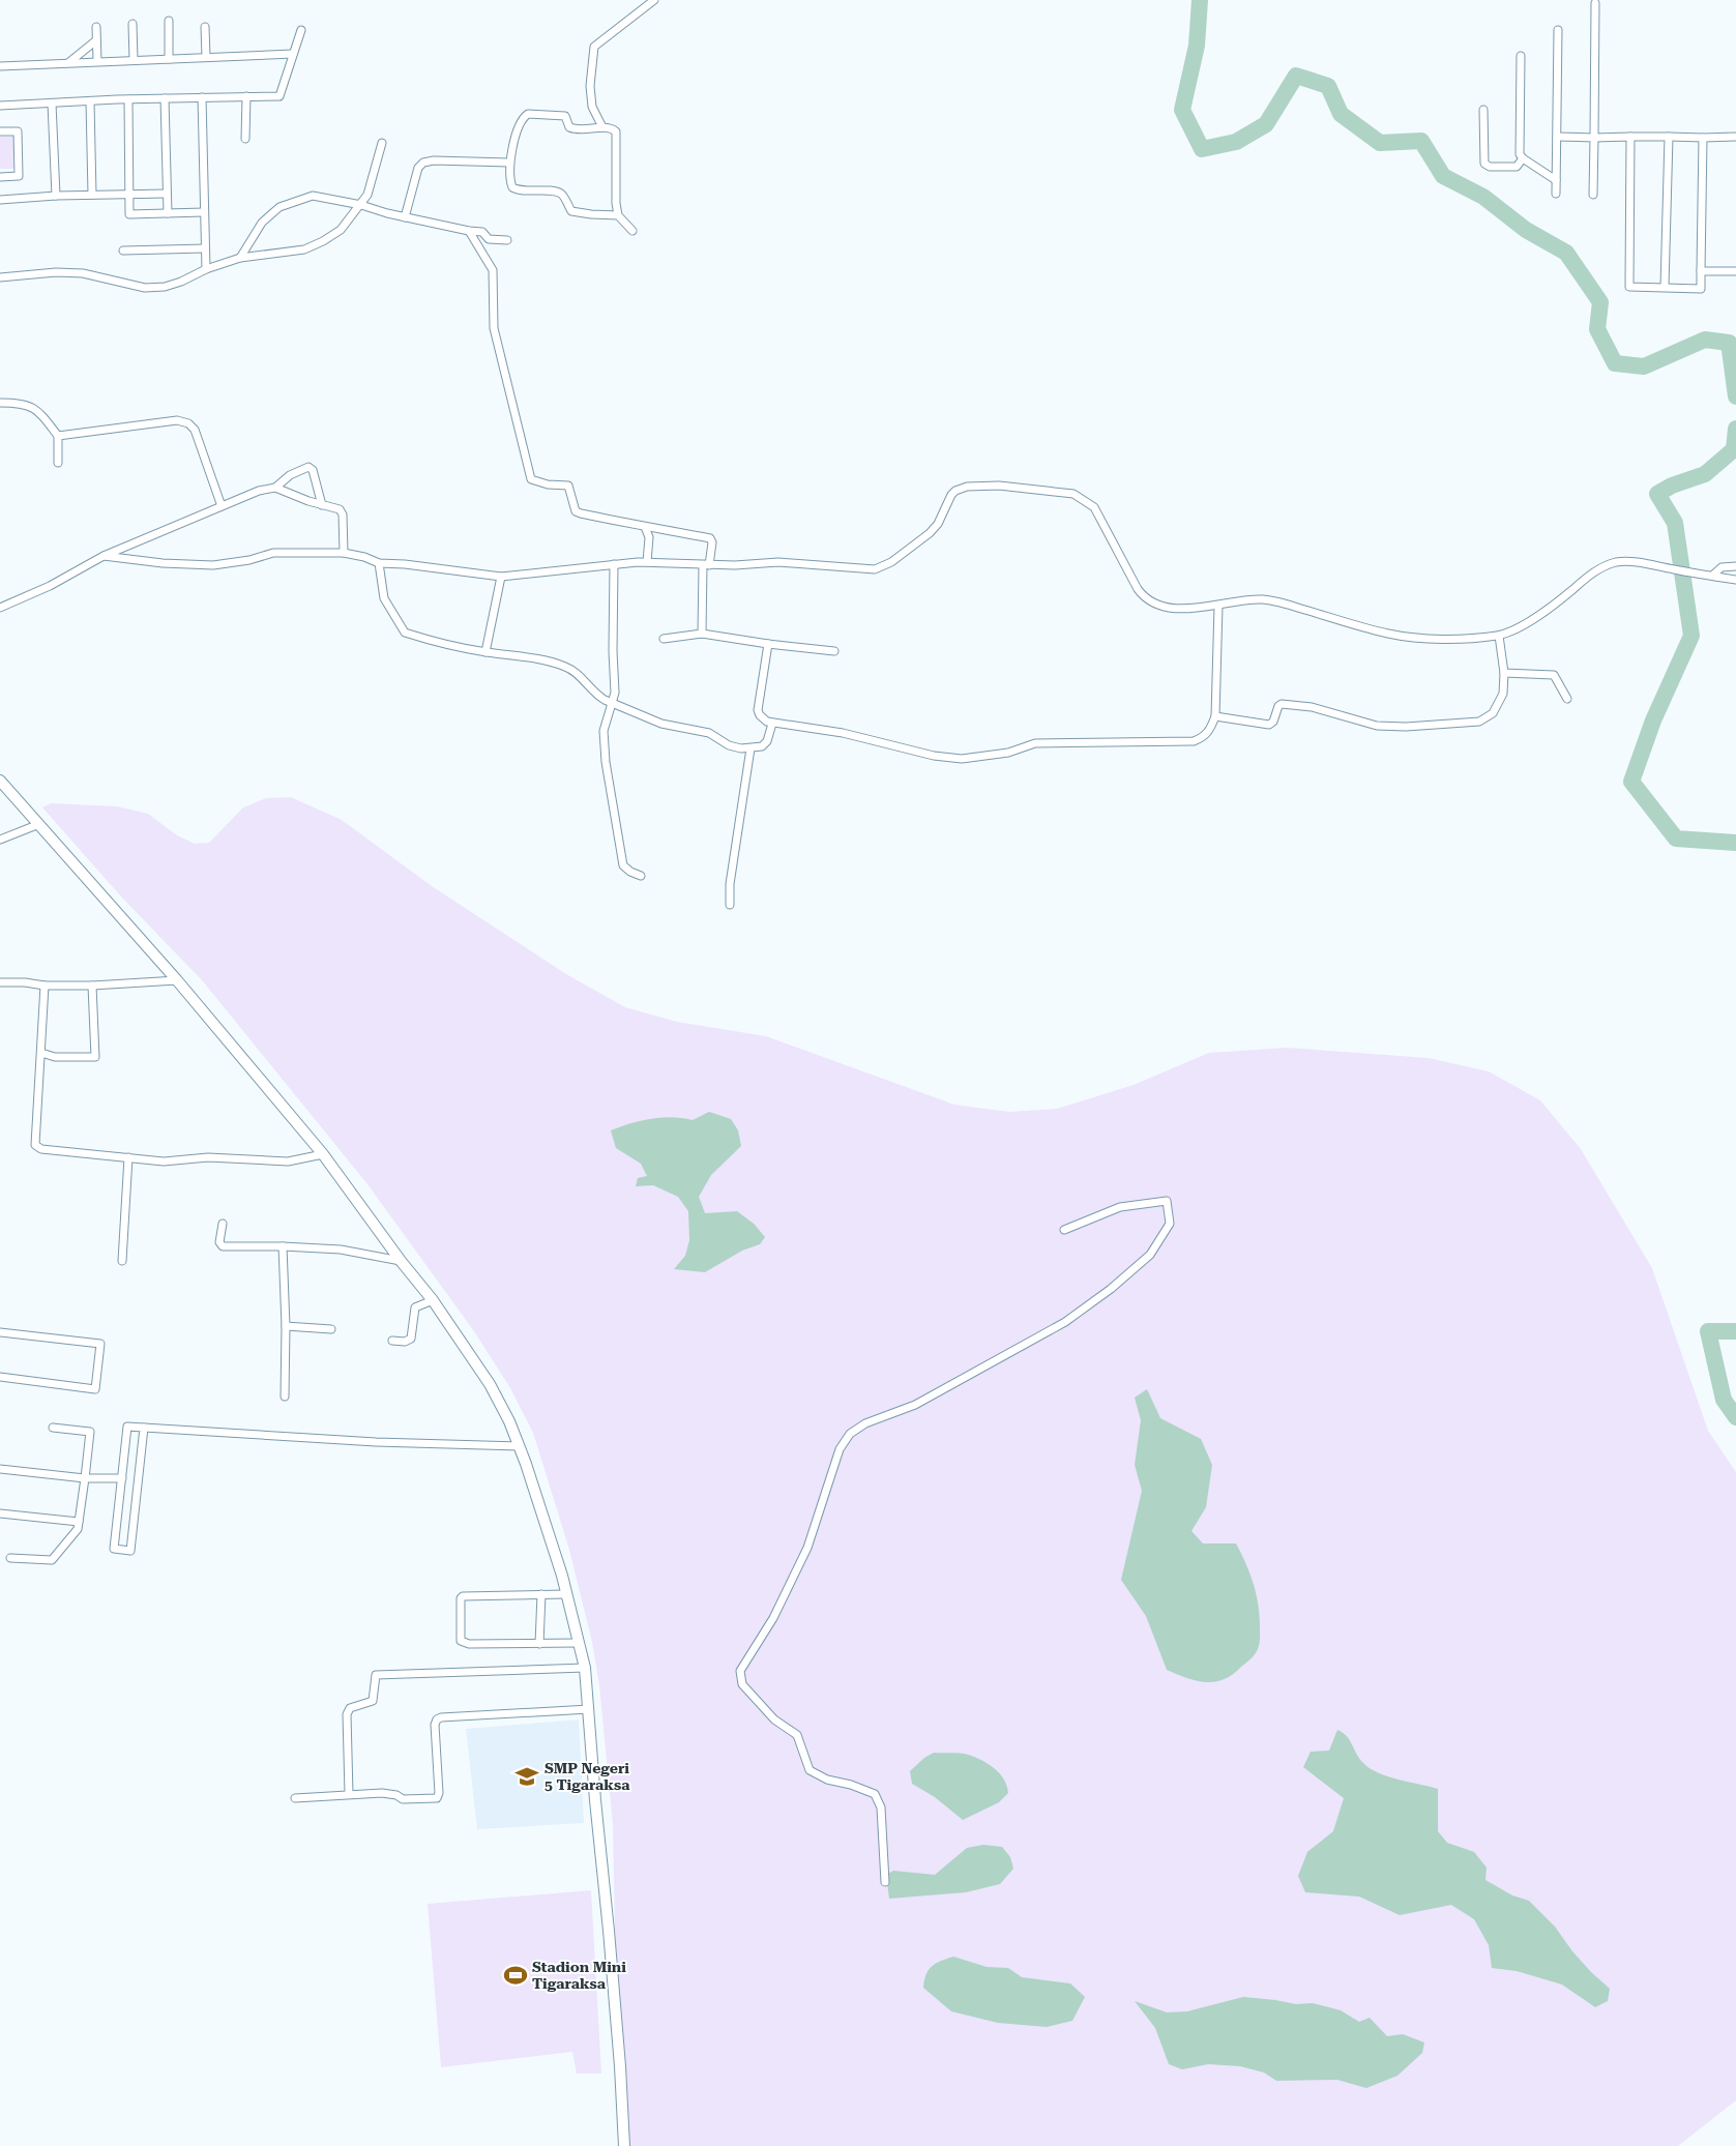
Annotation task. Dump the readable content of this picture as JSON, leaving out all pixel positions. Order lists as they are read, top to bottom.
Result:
{
  "places": {
    "school or university": ["SMP Negeri 5 Tigaraksa"],
    "sports": ["Stadion Mini Tigaraksa"]
  }
}
